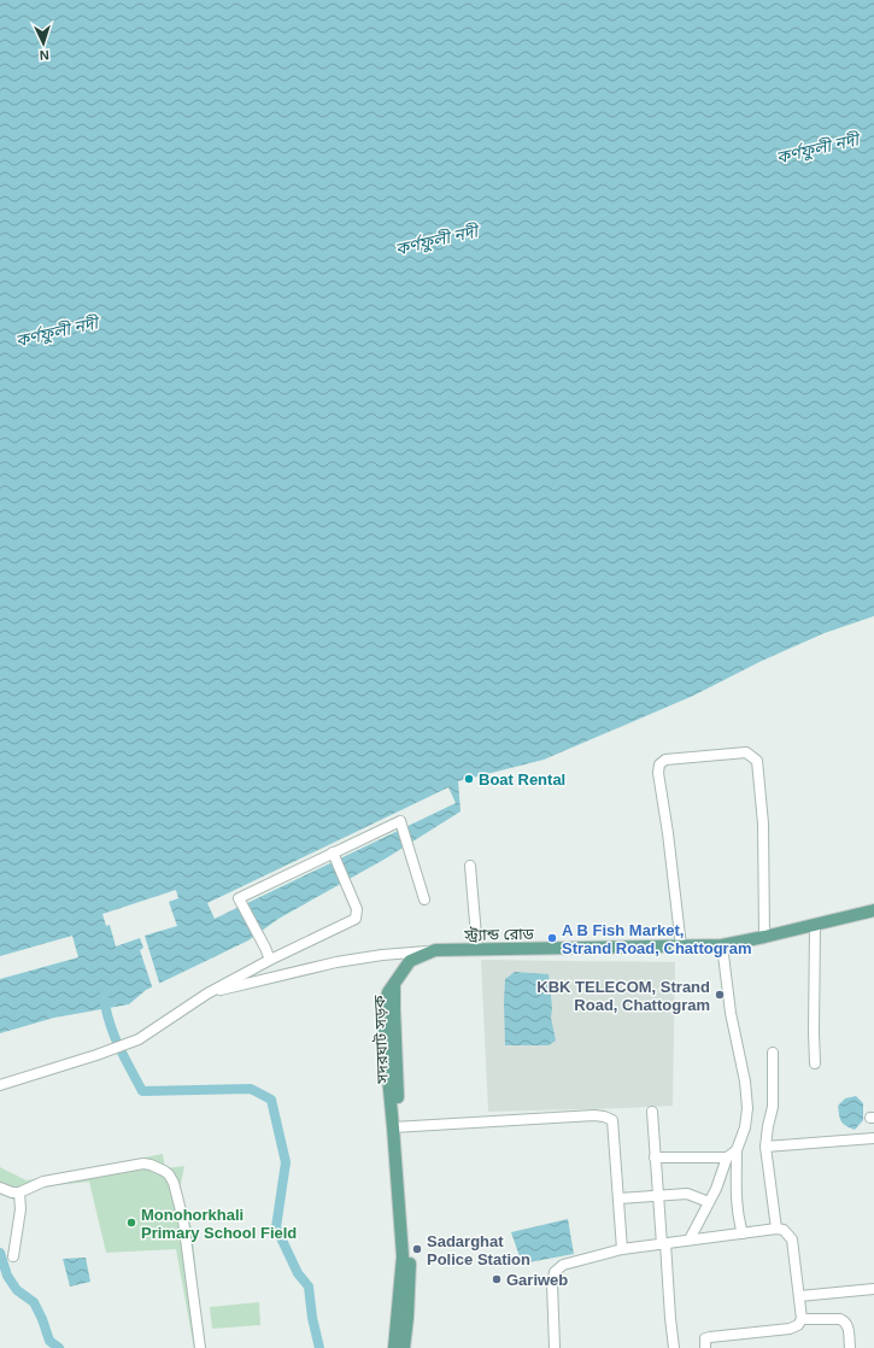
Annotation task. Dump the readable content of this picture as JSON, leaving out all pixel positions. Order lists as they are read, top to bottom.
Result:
{
  "streets": {
    "main road": ["স্ট্র্যান্ড রোড", "সদরঘাট সড়ক"]
  },
  "crossings": [
    ["স্ট্র্যান্ড রোড", "সদরঘাট সড়ক"]
  ],
  "water": ["কর্ণফুলী নদী"],
  "places": [
    "Boat Rental",
    "A B Fish Market, Strand Road, Chattogram",
    "KBK TELECOM, Strand Road, Chattogram",
    "Monohorkhali Primary School Field",
    "Sadarghat Police Station",
    "Gariweb"
  ],
  "north": "bottom"
}
